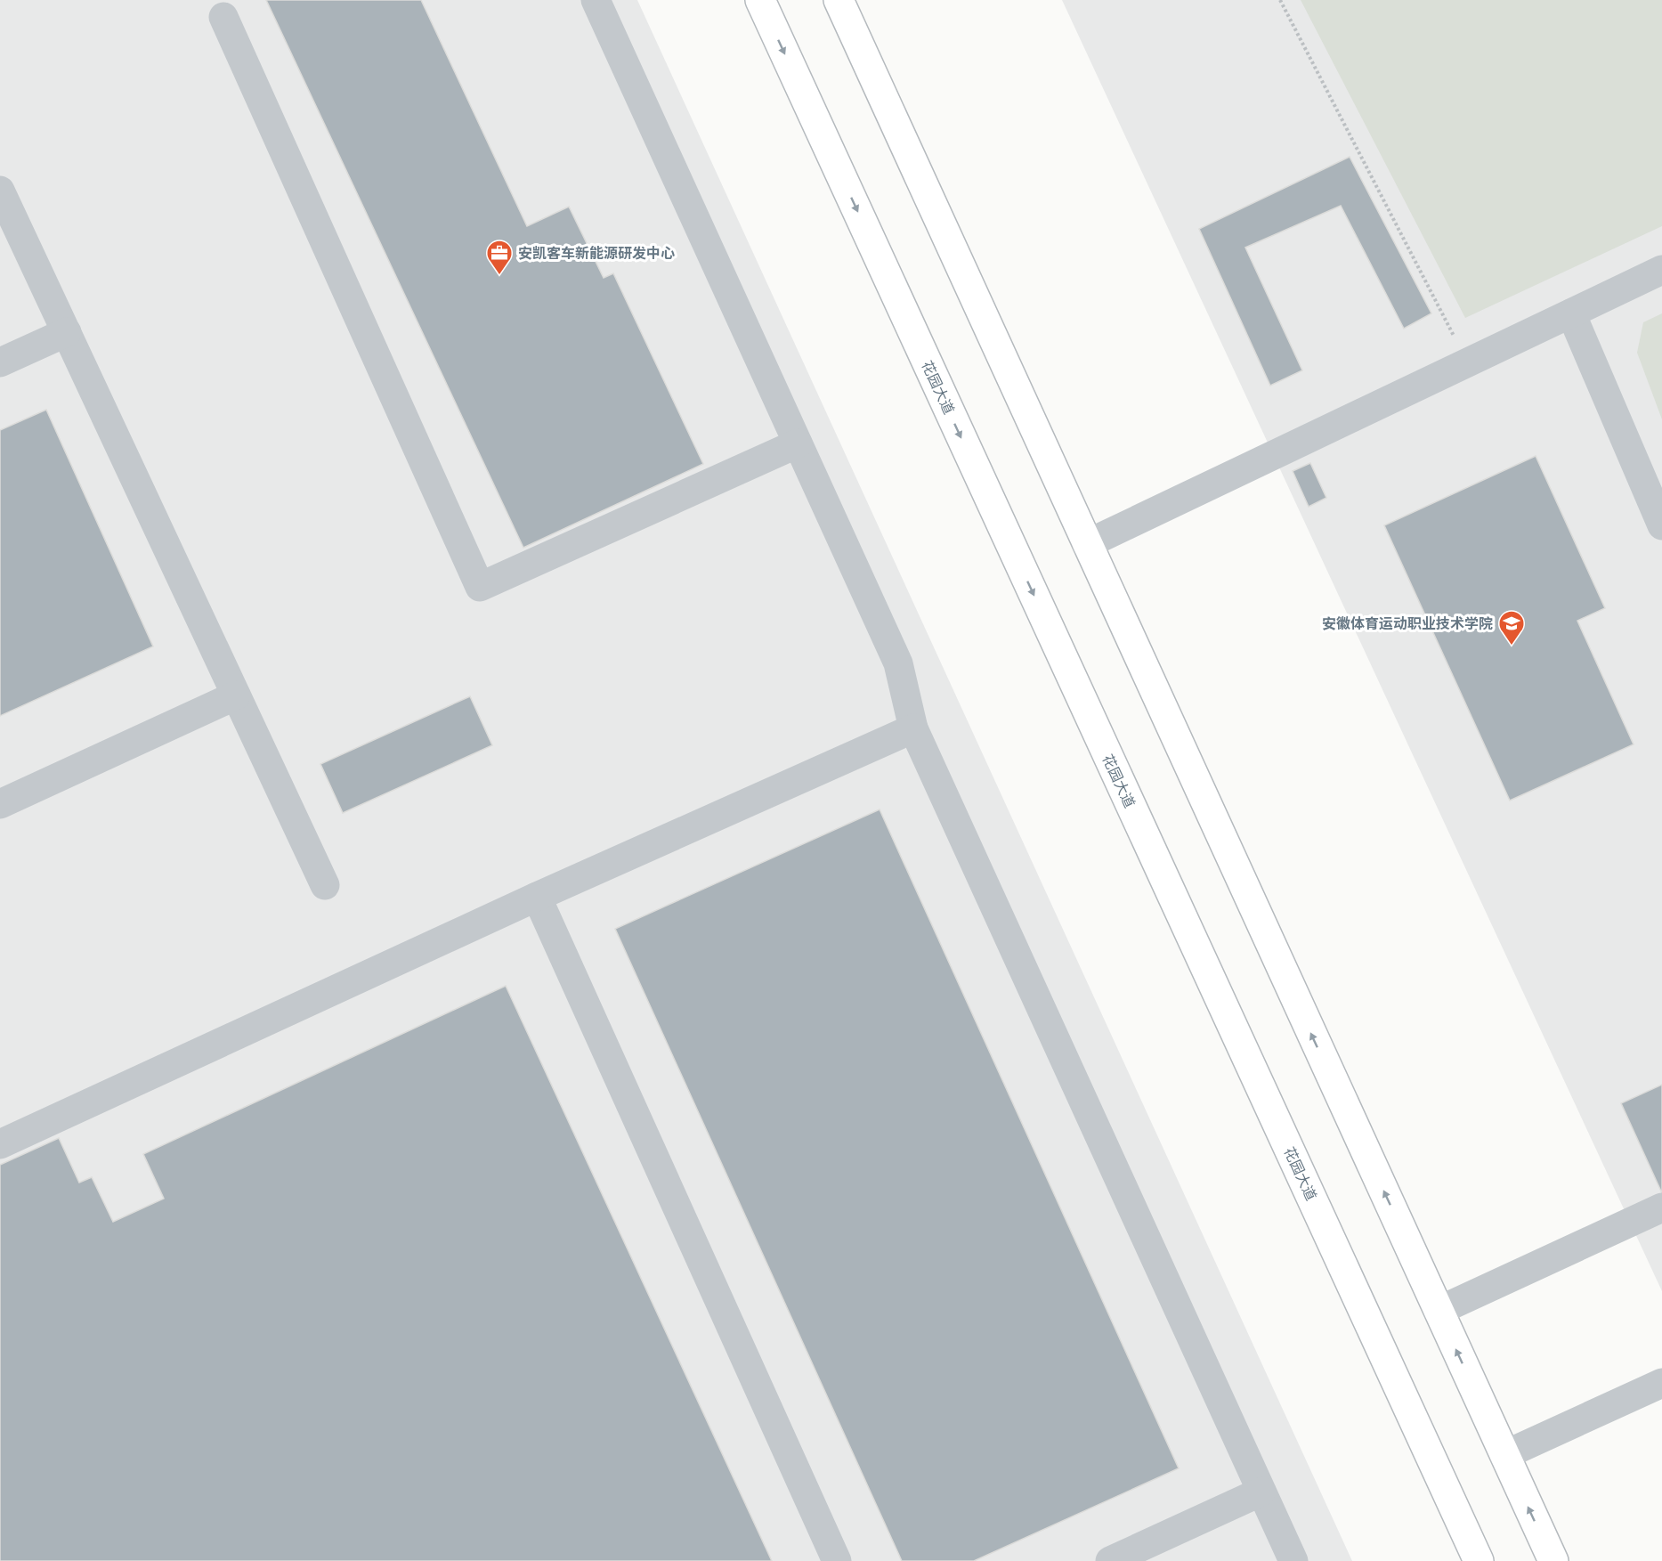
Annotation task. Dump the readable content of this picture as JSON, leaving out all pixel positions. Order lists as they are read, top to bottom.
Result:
{
  "streets": {
    "main road": ["花园大道"]
  },
  "places": {
    "office": ["安凯客车新能源研发中心"],
    "school or university": ["安徽体育运动职业技术学院"]
  }
}
